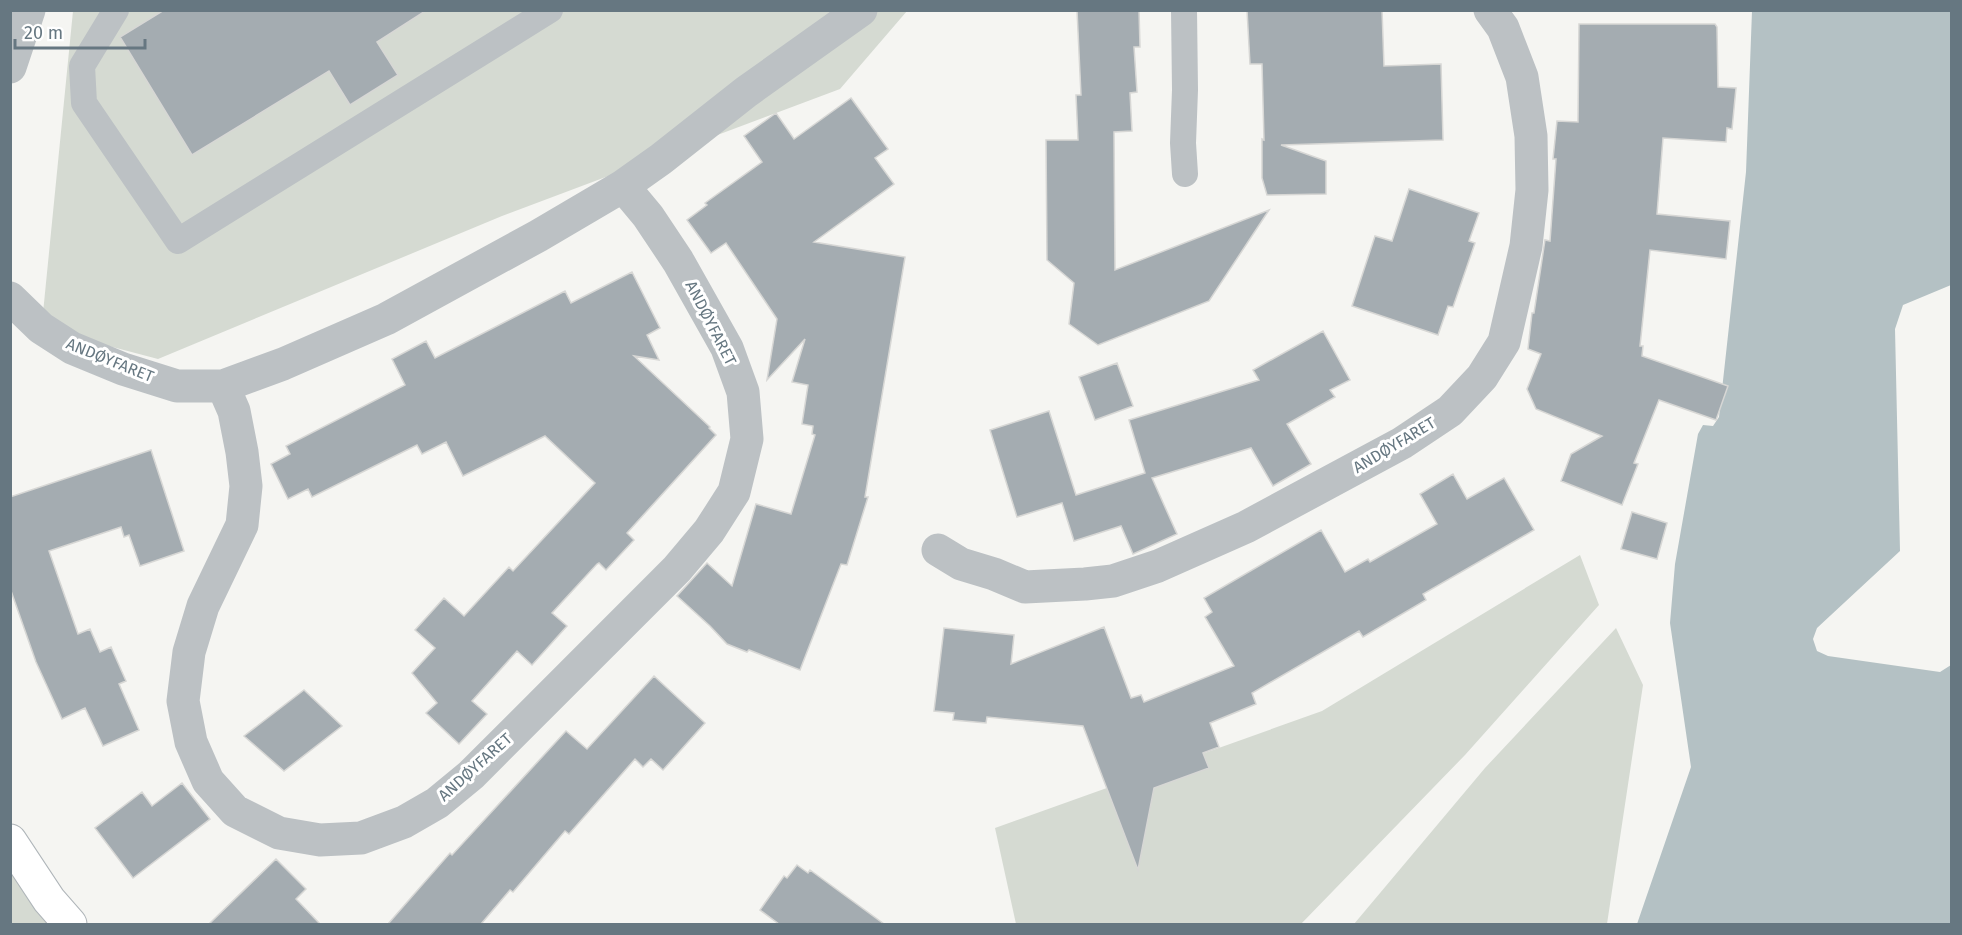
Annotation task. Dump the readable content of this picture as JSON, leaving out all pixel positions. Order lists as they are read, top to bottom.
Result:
{
  "streets": {
    "street": ["ANDØYFARET"]
  },
  "scale_bar": "20 m"
}
